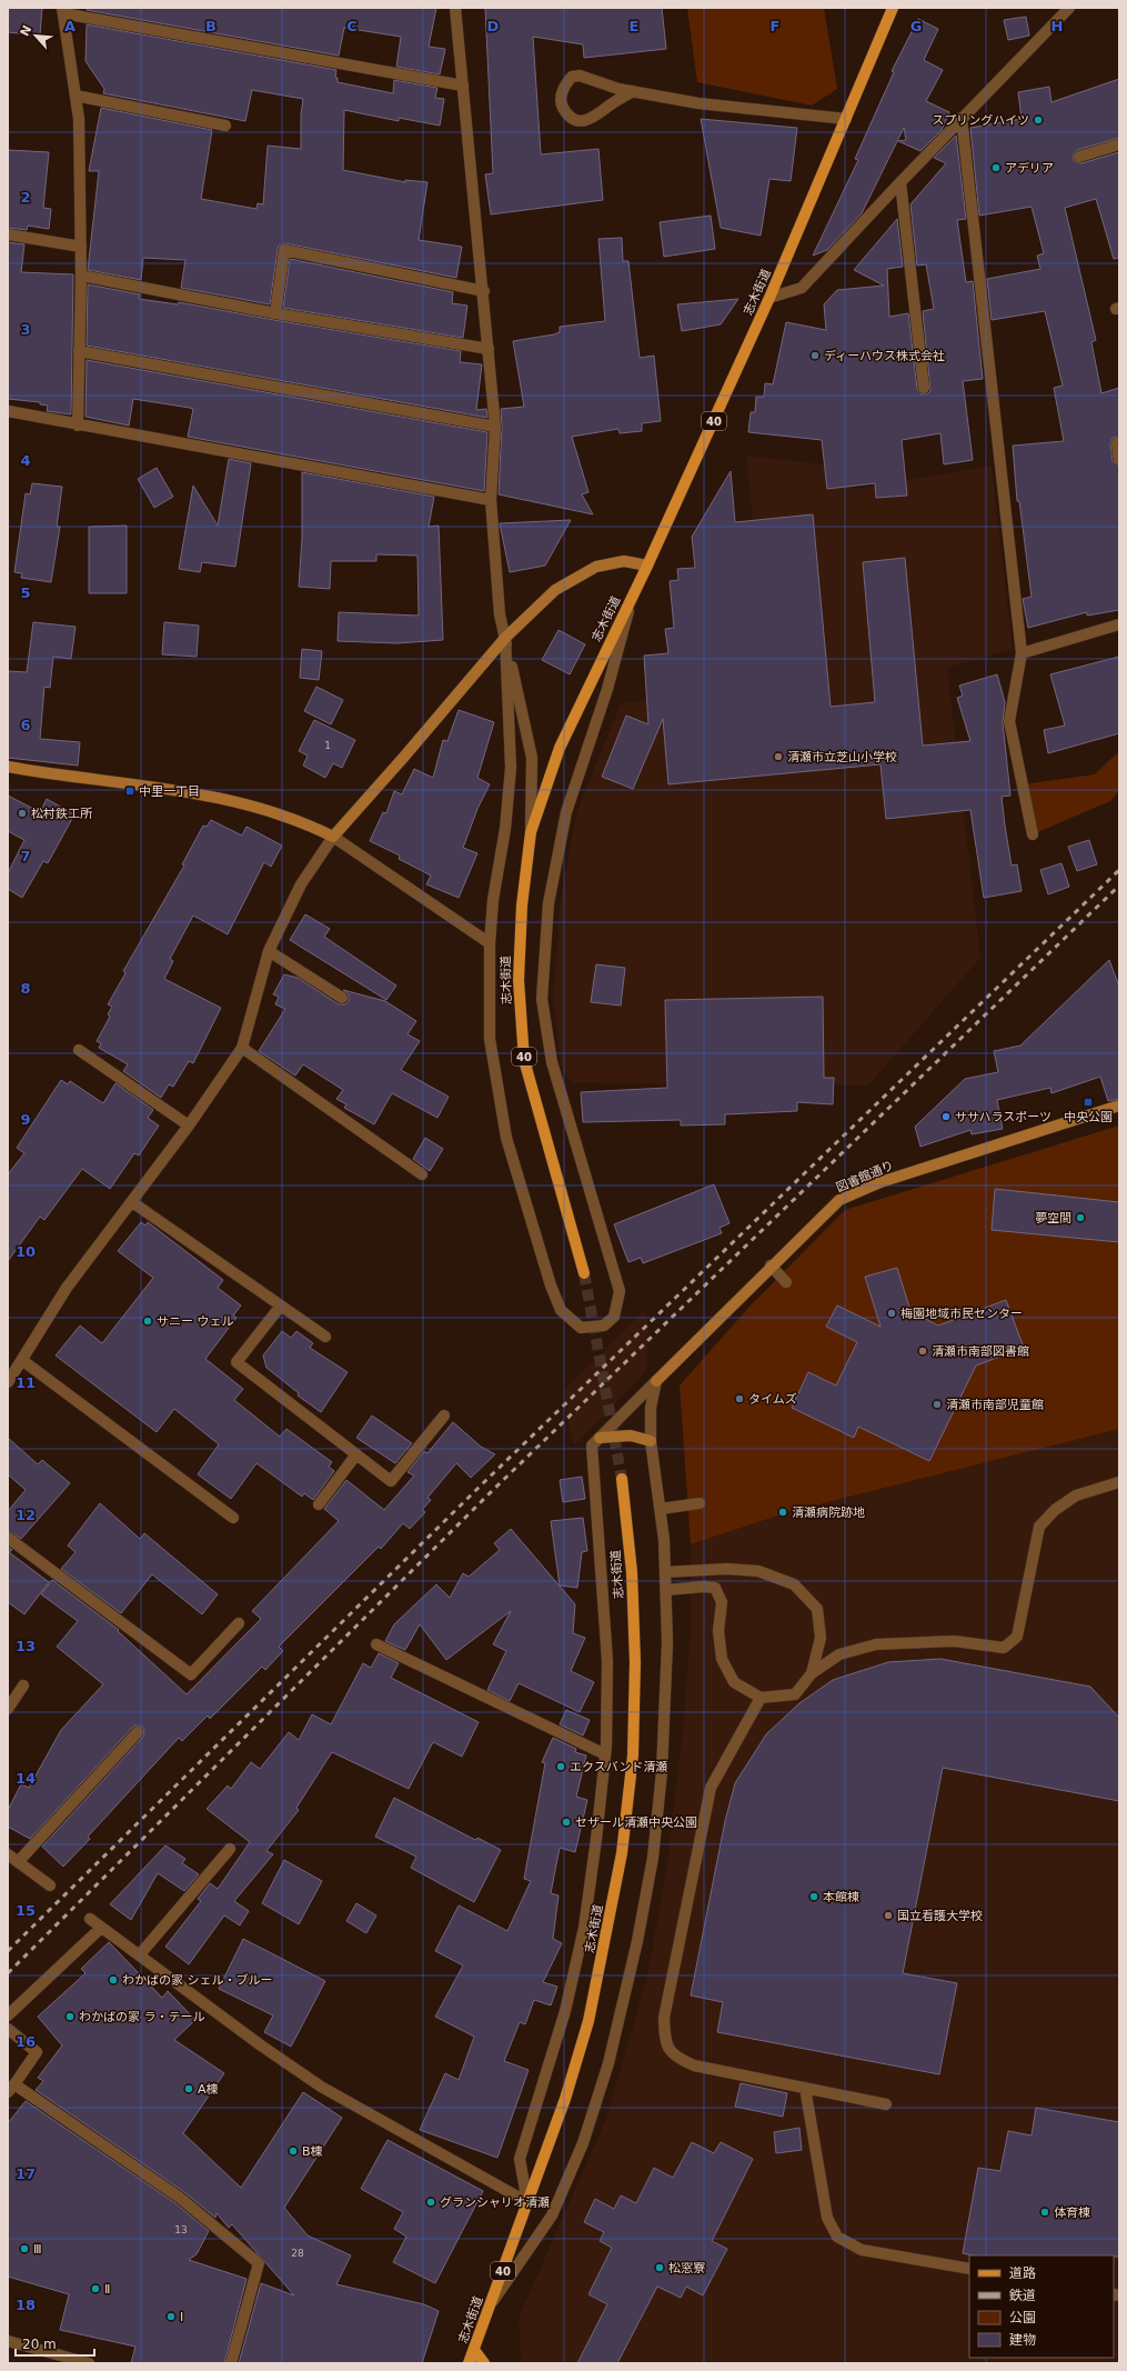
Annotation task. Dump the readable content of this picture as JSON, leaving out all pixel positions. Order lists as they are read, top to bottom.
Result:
{
  "streets": {
    "main road": ["志木街道", "40"],
    "street": ["図書館通り"]
  },
  "places": {
    "other": [
      "スプリングハイツ",
      "アデリア",
      "ディーハウス株式会社",
      "清瀬市立芝山小学校",
      "松村鉄工所",
      "ササハラスポーツ",
      "夢空間",
      "梅園地域市民センター",
      "サニー ウェル",
      "清瀬市南部図書館",
      "タイムズ",
      "清瀬市南部児童館",
      "清瀬病院跡地",
      "エクスバンド清瀬",
      "セザール清瀬中央公園",
      "本館棟",
      "国立看護大学校",
      "わかばの家 シェル・ブルー",
      "わかばの家 ラ・テール",
      "A棟",
      "B棟",
      "グランシャリオ清瀬",
      "体育棟",
      "Ⅲ",
      "松窓寮",
      "Ⅱ",
      "Ⅰ"
    ],
    "transit": ["中里一丁目", "中央公園"]
  },
  "house_numbers": ["1", "13", "28"],
  "legend": [
    "道路",
    "鉄道",
    "公園",
    "建物"
  ],
  "scale_bar": "20 m",
  "north": "top left",
  "grid": {
    "columns": [
      "A",
      "B",
      "C",
      "D",
      "E",
      "F",
      "G",
      "H"
    ],
    "rows": [
      "2",
      "3",
      "4",
      "5",
      "6",
      "7",
      "8",
      "9",
      "10",
      "11",
      "12",
      "13",
      "14",
      "15",
      "16",
      "17",
      "18"
    ]
  }
}
